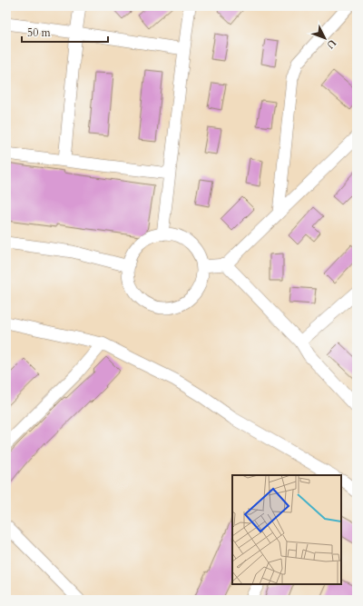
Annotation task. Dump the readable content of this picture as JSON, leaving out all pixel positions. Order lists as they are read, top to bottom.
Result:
{
  "scale_bar": "50 m",
  "north": "bottom right"
}
